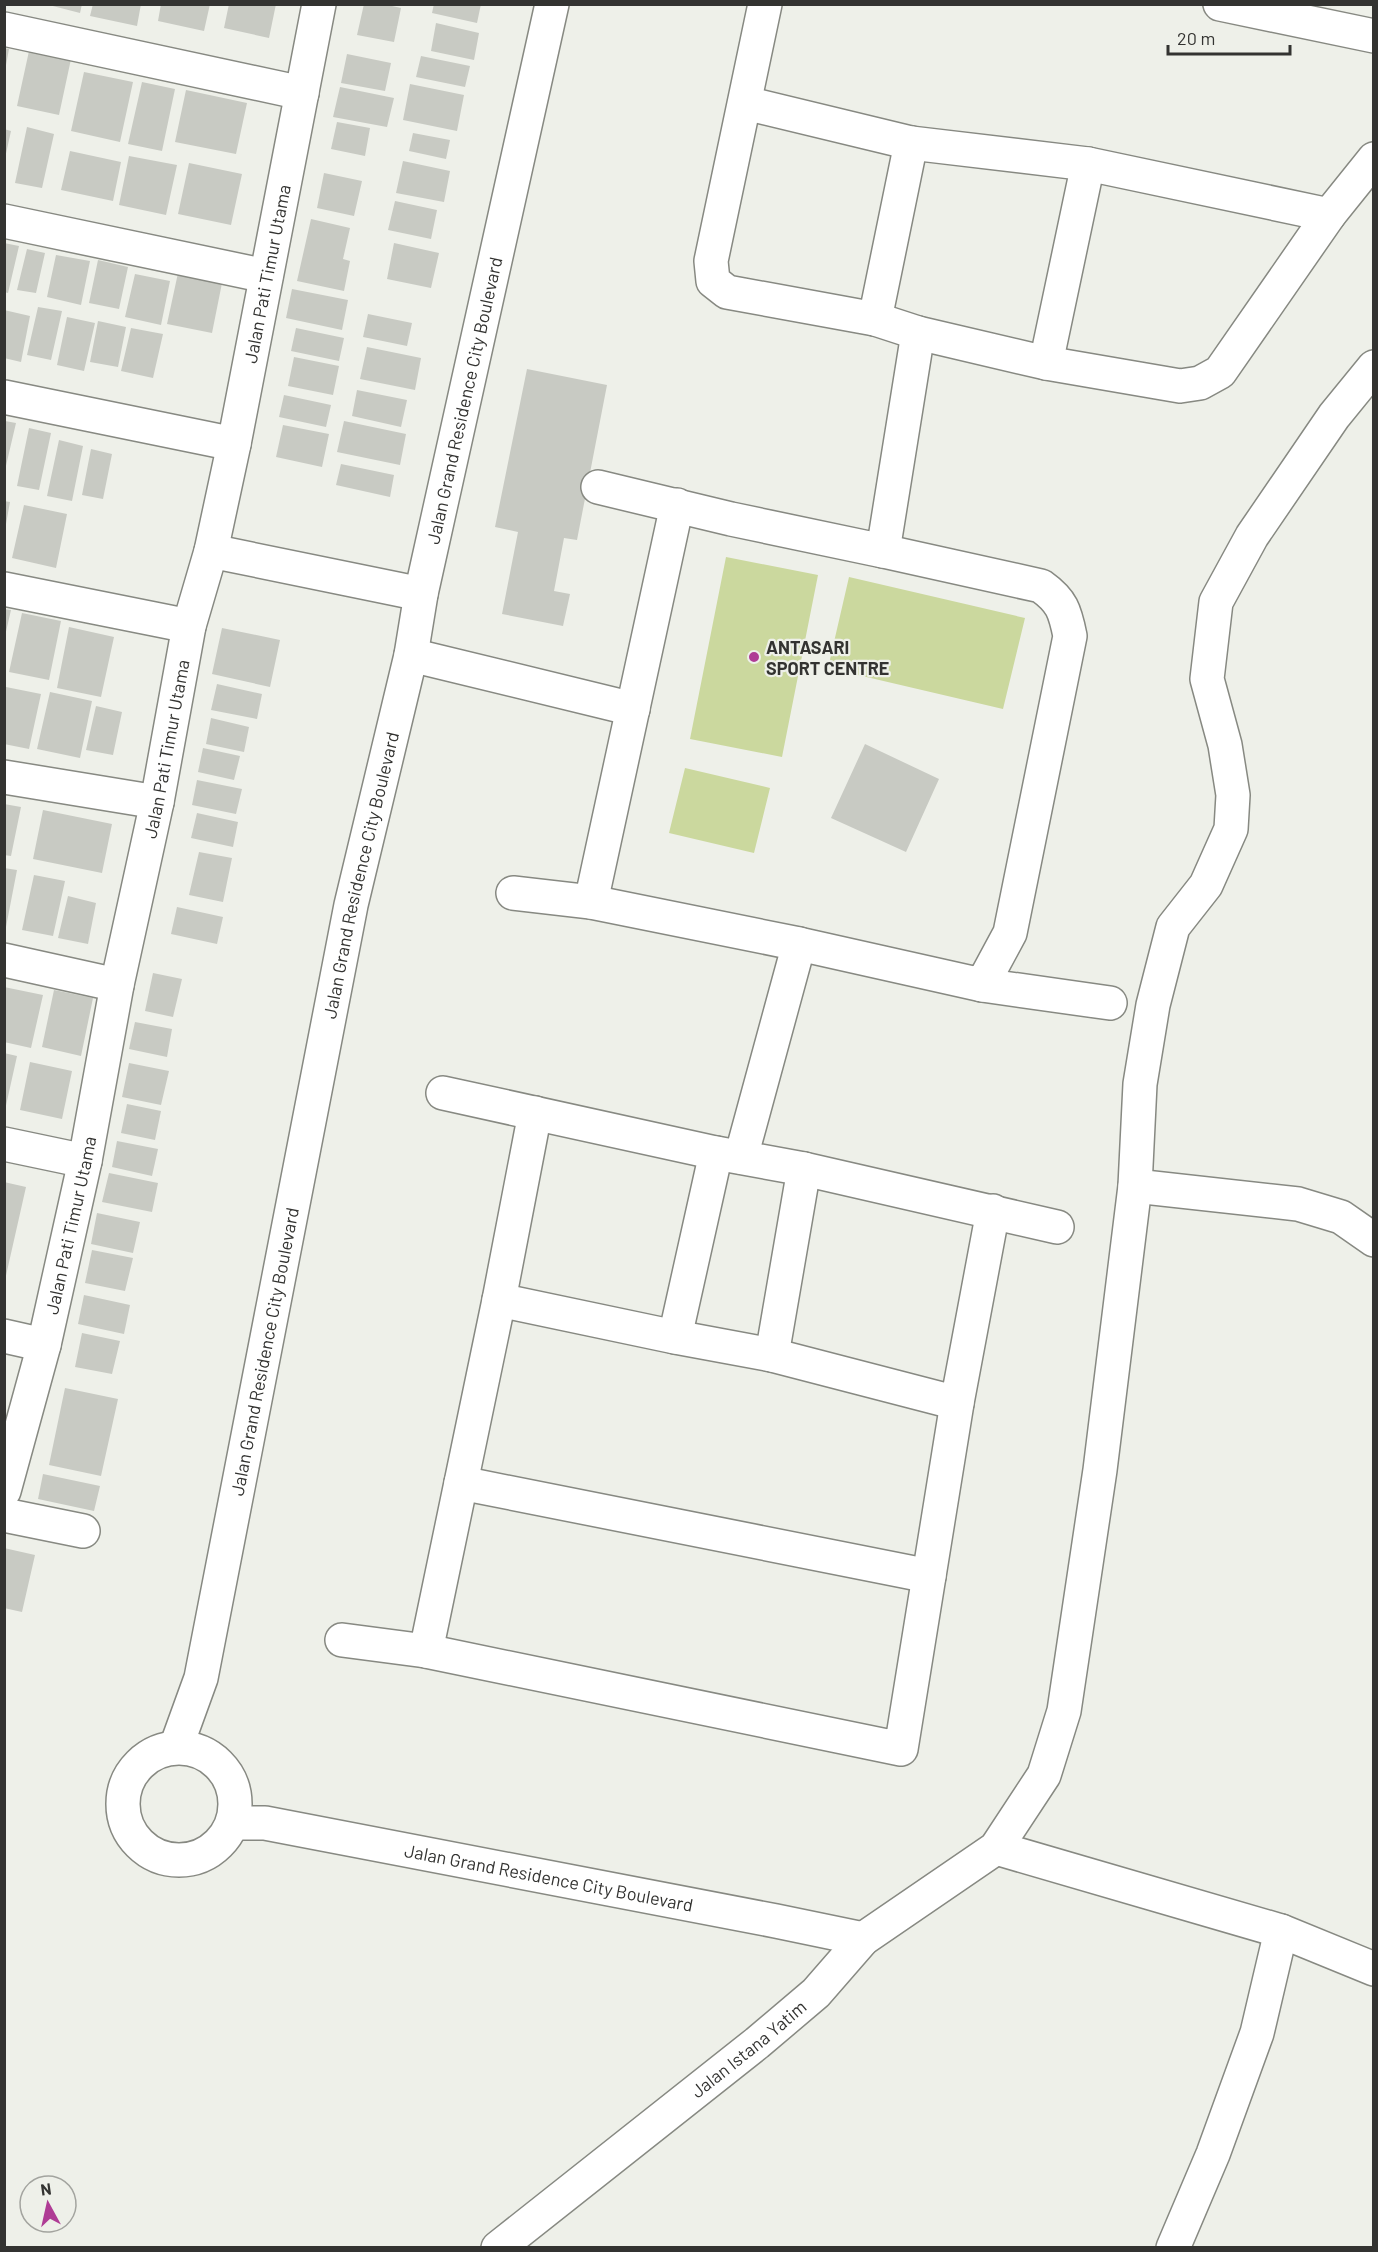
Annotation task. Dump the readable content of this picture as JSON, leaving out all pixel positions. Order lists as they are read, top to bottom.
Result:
{
  "streets": {
    "street": ["Jalan Pati Timur Utama", "Jalan Grand Residence City Boulevard", "Jalan Istana Yatim"]
  },
  "crossings": [
    ["Jalan Grand Residence City Boulevard", "Jalan Istana Yatim"]
  ],
  "places": ["ANTASARI SPORT CENTRE"],
  "scale_bar": "20 m",
  "north": "top"
}
